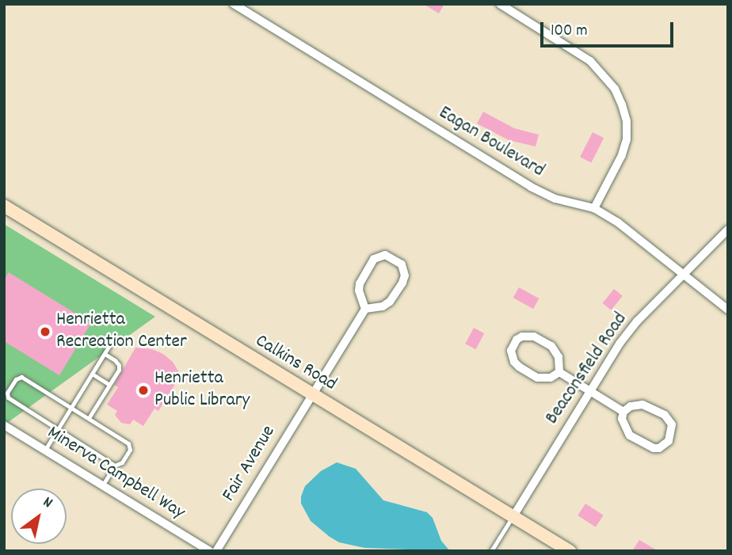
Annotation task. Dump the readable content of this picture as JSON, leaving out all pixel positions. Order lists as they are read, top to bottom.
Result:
{
  "streets": {
    "main road": ["Calkins Road"],
    "street": [
      "Eagan Boulevard",
      "Beaconsfield Road",
      "Fair Avenue",
      "Minerva Campbell Way"
    ]
  },
  "crossings": [
    ["Eagan Boulevard", "Beaconsfield Road"],
    ["Calkins Road", "Beaconsfield Road"],
    ["Calkins Road", "Fair Avenue"]
  ],
  "places": ["Henrietta Recreation Center", "Henrietta Public Library"],
  "scale_bar": "100 m",
  "north": "top right"
}
